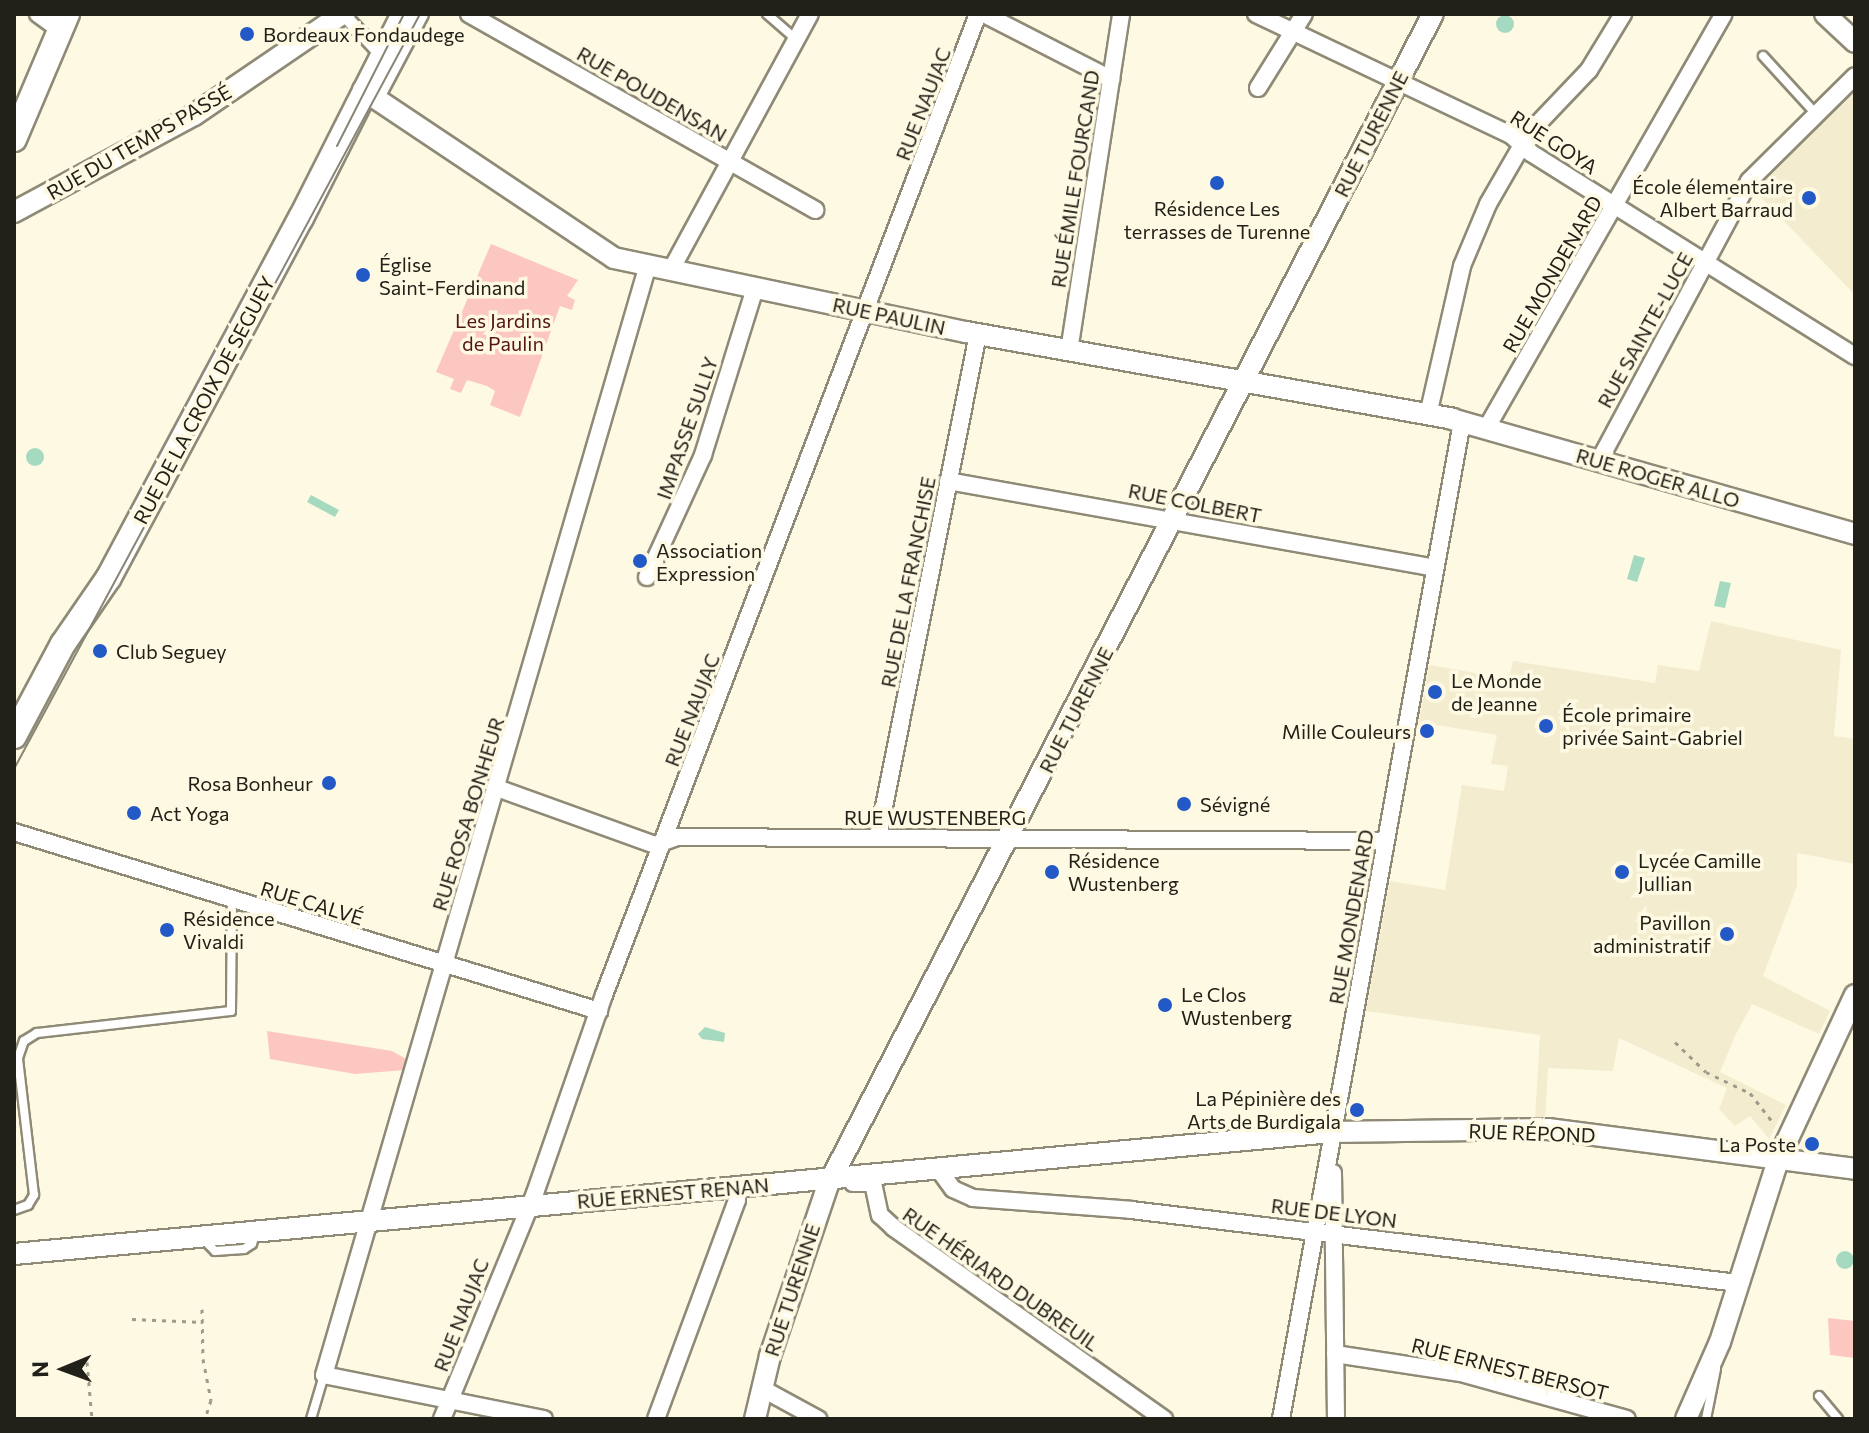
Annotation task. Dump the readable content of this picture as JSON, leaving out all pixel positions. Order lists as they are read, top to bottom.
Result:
{
  "streets": {
    "main road": ["RUE DE LA CROIX DE SEGUEY"],
    "street": [
      "RUE POUDENSAN",
      "RUE NAUJAC",
      "RUE TURENNE",
      "RUE DU TEMPS PASSÉ",
      "RUE GOYA",
      "RUE ÉMILE FOURCAND",
      "RUE MONDENARD",
      "RUE PAULIN",
      "RUE SAINTE-LUCE",
      "IMPASSE SULLY",
      "RUE ROGER ALLO",
      "RUE COLBERT",
      "RUE DE LA FRANCHISE",
      "RUE ROSA BONHEUR",
      "RUE WUSTENBERG",
      "RUE CALVÉ",
      "RUE RÉPOND",
      "RUE ERNEST RENAN",
      "RUE DE LYON",
      "RUE HÉRIARD DUBREUIL",
      "RUE ERNEST BERSOT"
    ]
  },
  "crossings": [
    ["RUE NAUJAC", "RUE PAULIN"],
    ["RUE NAUJAC", "RUE WUSTENBERG"],
    ["RUE NAUJAC", "RUE CALVÉ"],
    ["RUE NAUJAC", "RUE ERNEST RENAN"],
    ["RUE TURENNE", "RUE GOYA"],
    ["RUE TURENNE", "RUE PAULIN"],
    ["RUE TURENNE", "RUE COLBERT"],
    ["RUE TURENNE", "RUE WUSTENBERG"],
    ["RUE TURENNE", "RUE ERNEST RENAN"],
    ["RUE GOYA", "RUE MONDENARD"],
    ["RUE GOYA", "RUE SAINTE-LUCE"],
    ["RUE ÉMILE FOURCAND", "RUE PAULIN"],
    ["RUE MONDENARD", "RUE PAULIN"],
    ["RUE MONDENARD", "RUE ROGER ALLO"],
    ["RUE MONDENARD", "RUE COLBERT"],
    ["RUE MONDENARD", "RUE WUSTENBERG"],
    ["RUE MONDENARD", "RUE RÉPOND"],
    ["RUE MONDENARD", "RUE ERNEST RENAN"],
    ["RUE MONDENARD", "RUE DE LYON"],
    ["RUE PAULIN", "RUE DE LA CROIX DE SEGUEY"],
    ["RUE PAULIN", "IMPASSE SULLY"],
    ["RUE PAULIN", "RUE ROGER ALLO"],
    ["RUE PAULIN", "RUE DE LA FRANCHISE"],
    ["RUE PAULIN", "RUE ROSA BONHEUR"],
    ["RUE SAINTE-LUCE", "RUE ROGER ALLO"],
    ["RUE COLBERT", "RUE DE LA FRANCHISE"],
    ["RUE DE LA FRANCHISE", "RUE WUSTENBERG"],
    ["RUE ROSA BONHEUR", "RUE WUSTENBERG"],
    ["RUE ROSA BONHEUR", "RUE CALVÉ"],
    ["RUE ROSA BONHEUR", "RUE ERNEST RENAN"],
    ["RUE RÉPOND", "RUE ERNEST RENAN"],
    ["RUE ERNEST RENAN", "RUE DE LYON"],
    ["RUE ERNEST RENAN", "RUE HÉRIARD DUBREUIL"]
  ],
  "parks": ["Les Jardins de Paulin"],
  "places": [
    "Bordeaux Fondaudege",
    "Résidence Les terrasses de Turenne",
    "École élementaire Albert Barraud",
    "Église Saint-Ferdinand",
    "Association Expression",
    "Club Seguey",
    "Le Monde de Jeanne",
    "École primaire privée Saint-Gabriel",
    "Mille Couleurs",
    "Rosa Bonheur",
    "Sévigné",
    "Act Yoga",
    "Résidence Wustenberg",
    "Lycée Camille Jullian",
    "Résidence Vivaldi",
    "Pavillon administratif",
    "Le Clos Wustenberg",
    "La Pépinière des Arts de Burdigala",
    "La Poste"
  ],
  "north": "left"
}
